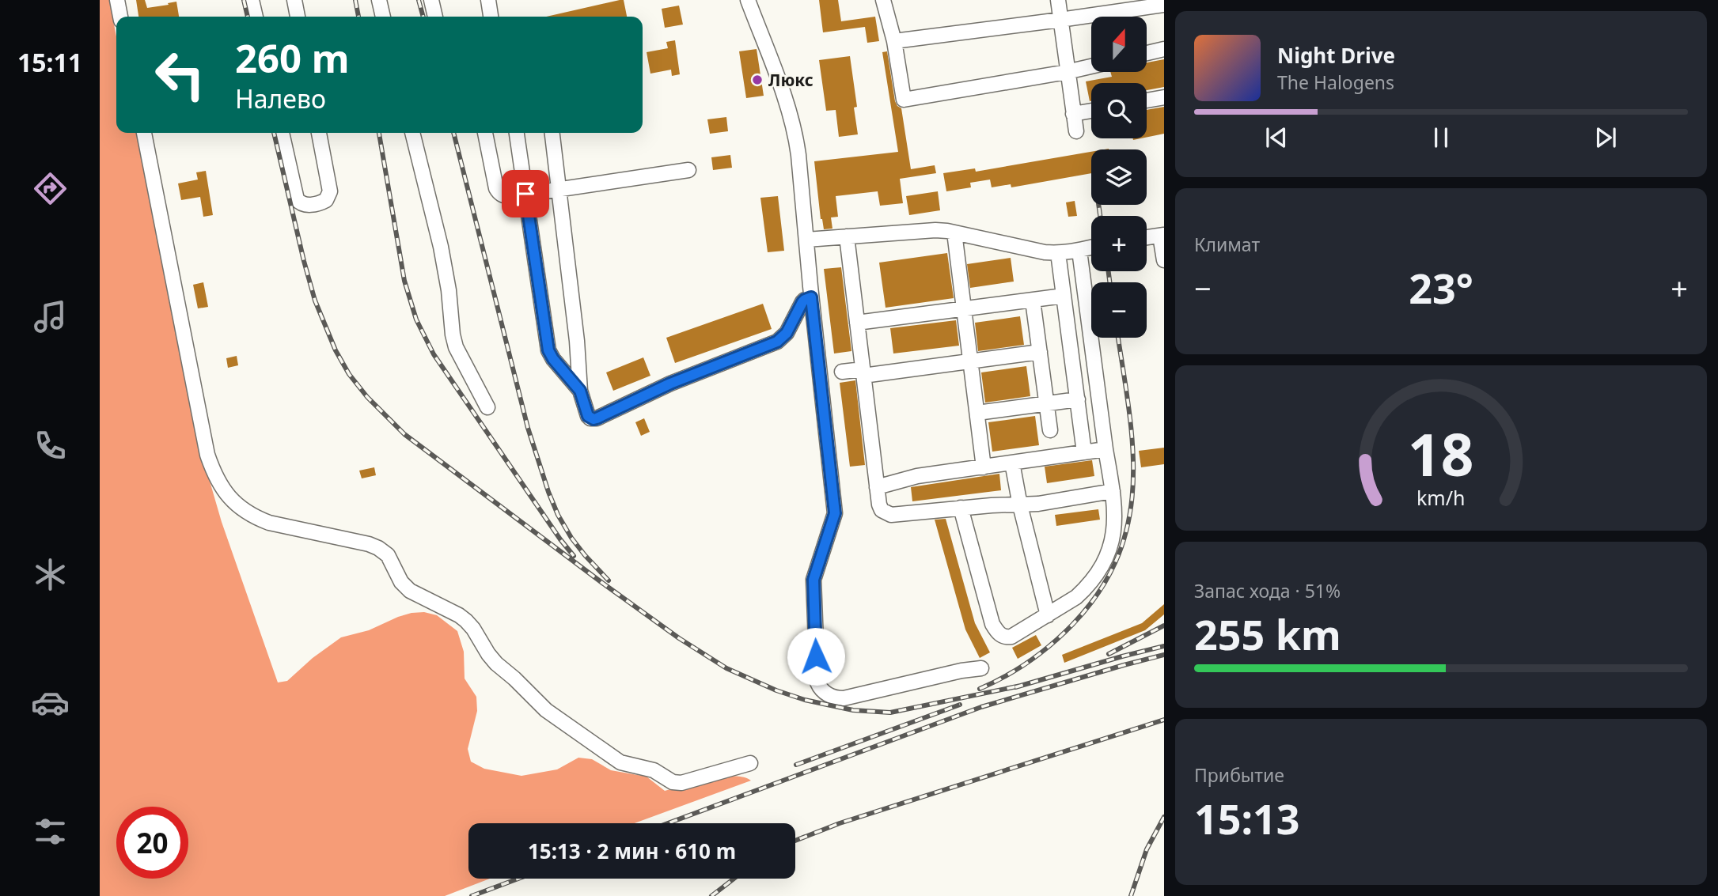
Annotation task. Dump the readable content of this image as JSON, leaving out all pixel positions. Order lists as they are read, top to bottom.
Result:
{
  "places": ["Люкс"],
  "north": "top",
  "page": {
    "tabs": "15:11",
    "map_buttons": ["+", "−"],
    "turn": ["260 m", "Налево"],
    "song": ["Night Drive", "The Halogens"],
    "tile": [
      "Климат",
      ["Запас хода · 51%", "255 km"],
      ["Прибытие", "15:13"]
    ],
    "heat": ["−", "23°", "+"],
    "limit": "20",
    "trip": "15:13 · 2 мин · 610 m",
    "gauge": ["18", "km/h"]
  }
}
